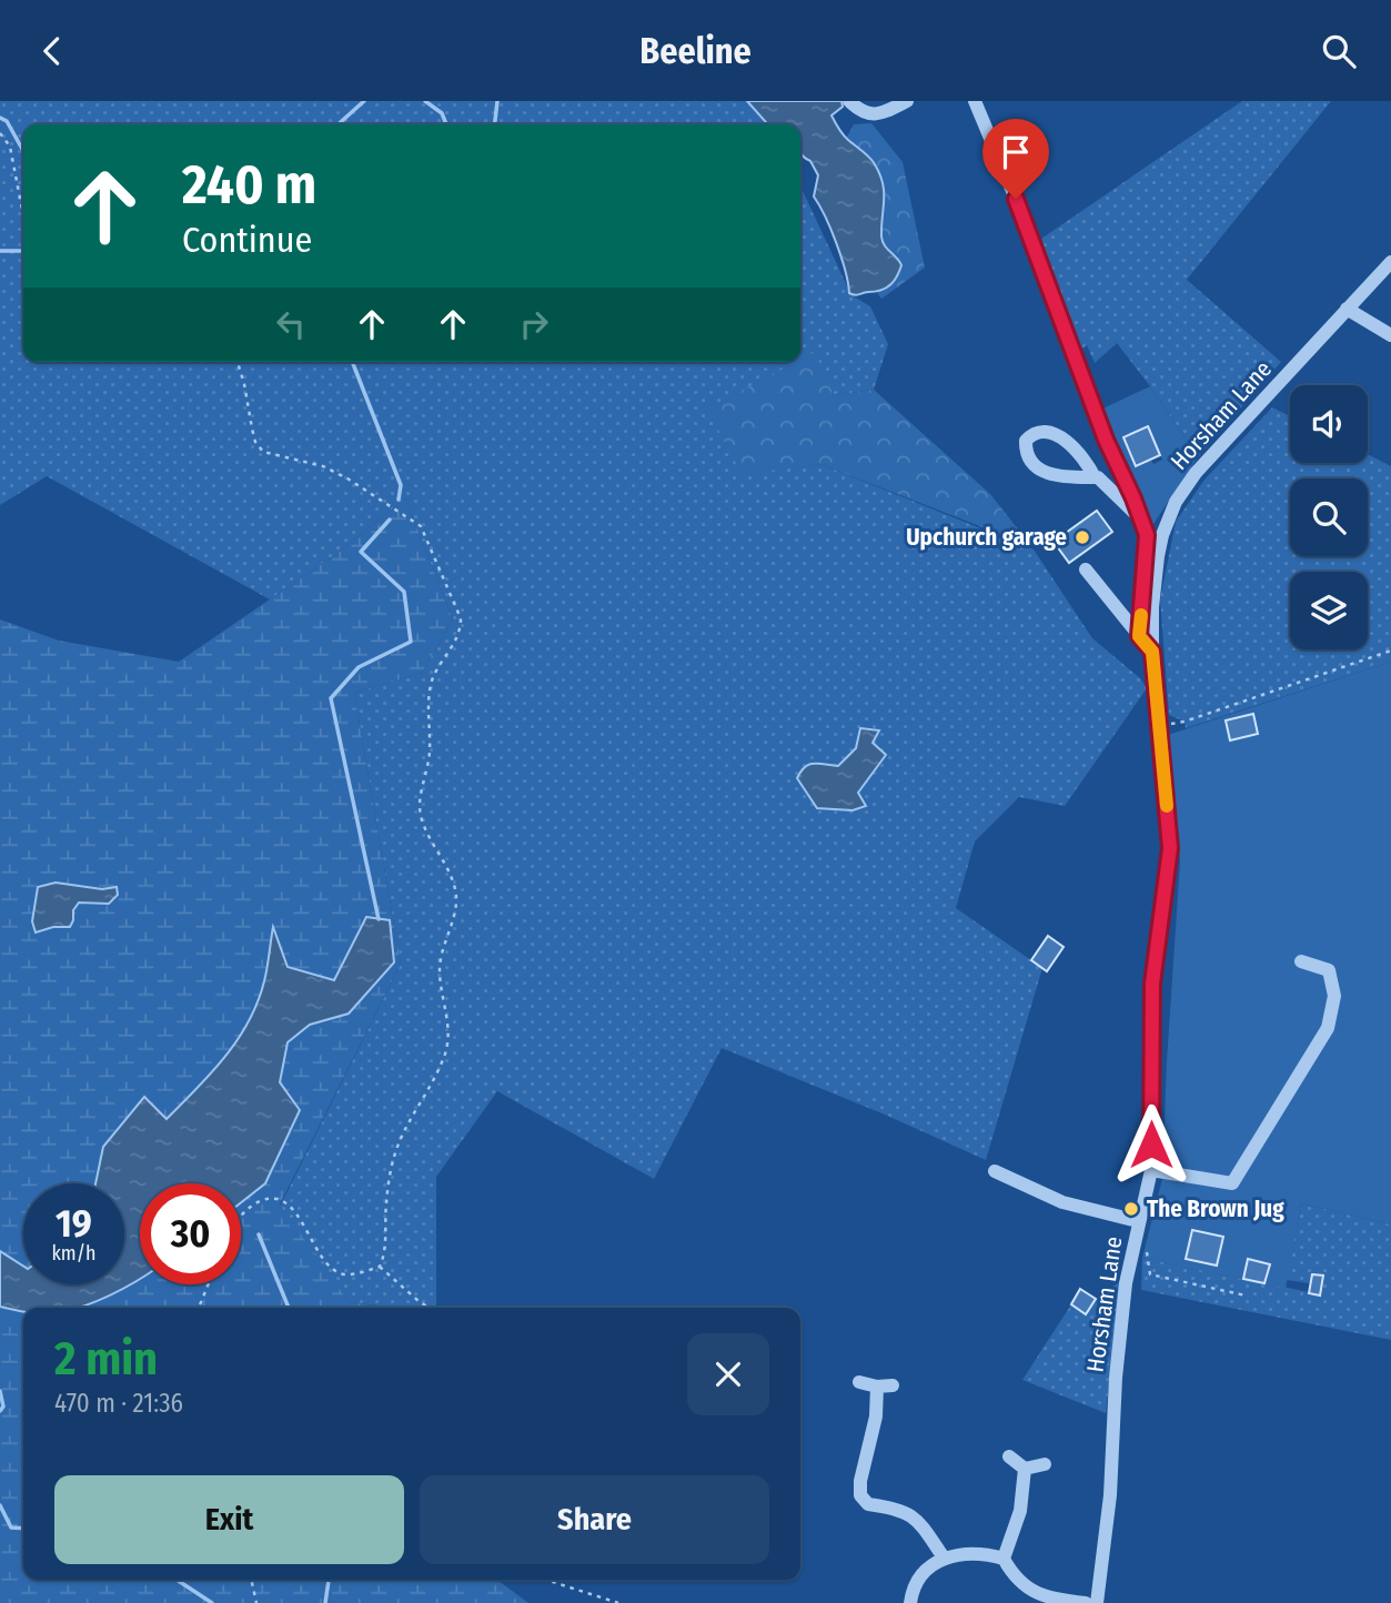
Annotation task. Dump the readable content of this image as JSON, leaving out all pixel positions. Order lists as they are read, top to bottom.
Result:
{
  "streets": {
    "street": ["Horsham Lane"]
  },
  "places": ["Upchurch garage", "The Brown Jug"],
  "page": {
    "header": "Beeline",
    "turn": ["240 m", "Continue"],
    "speed": "19 km/h",
    "limit": "30",
    "heading": ["2 min", "470 m · 21:36"],
    "buttons": ["Exit", "Share"]
  }
}
